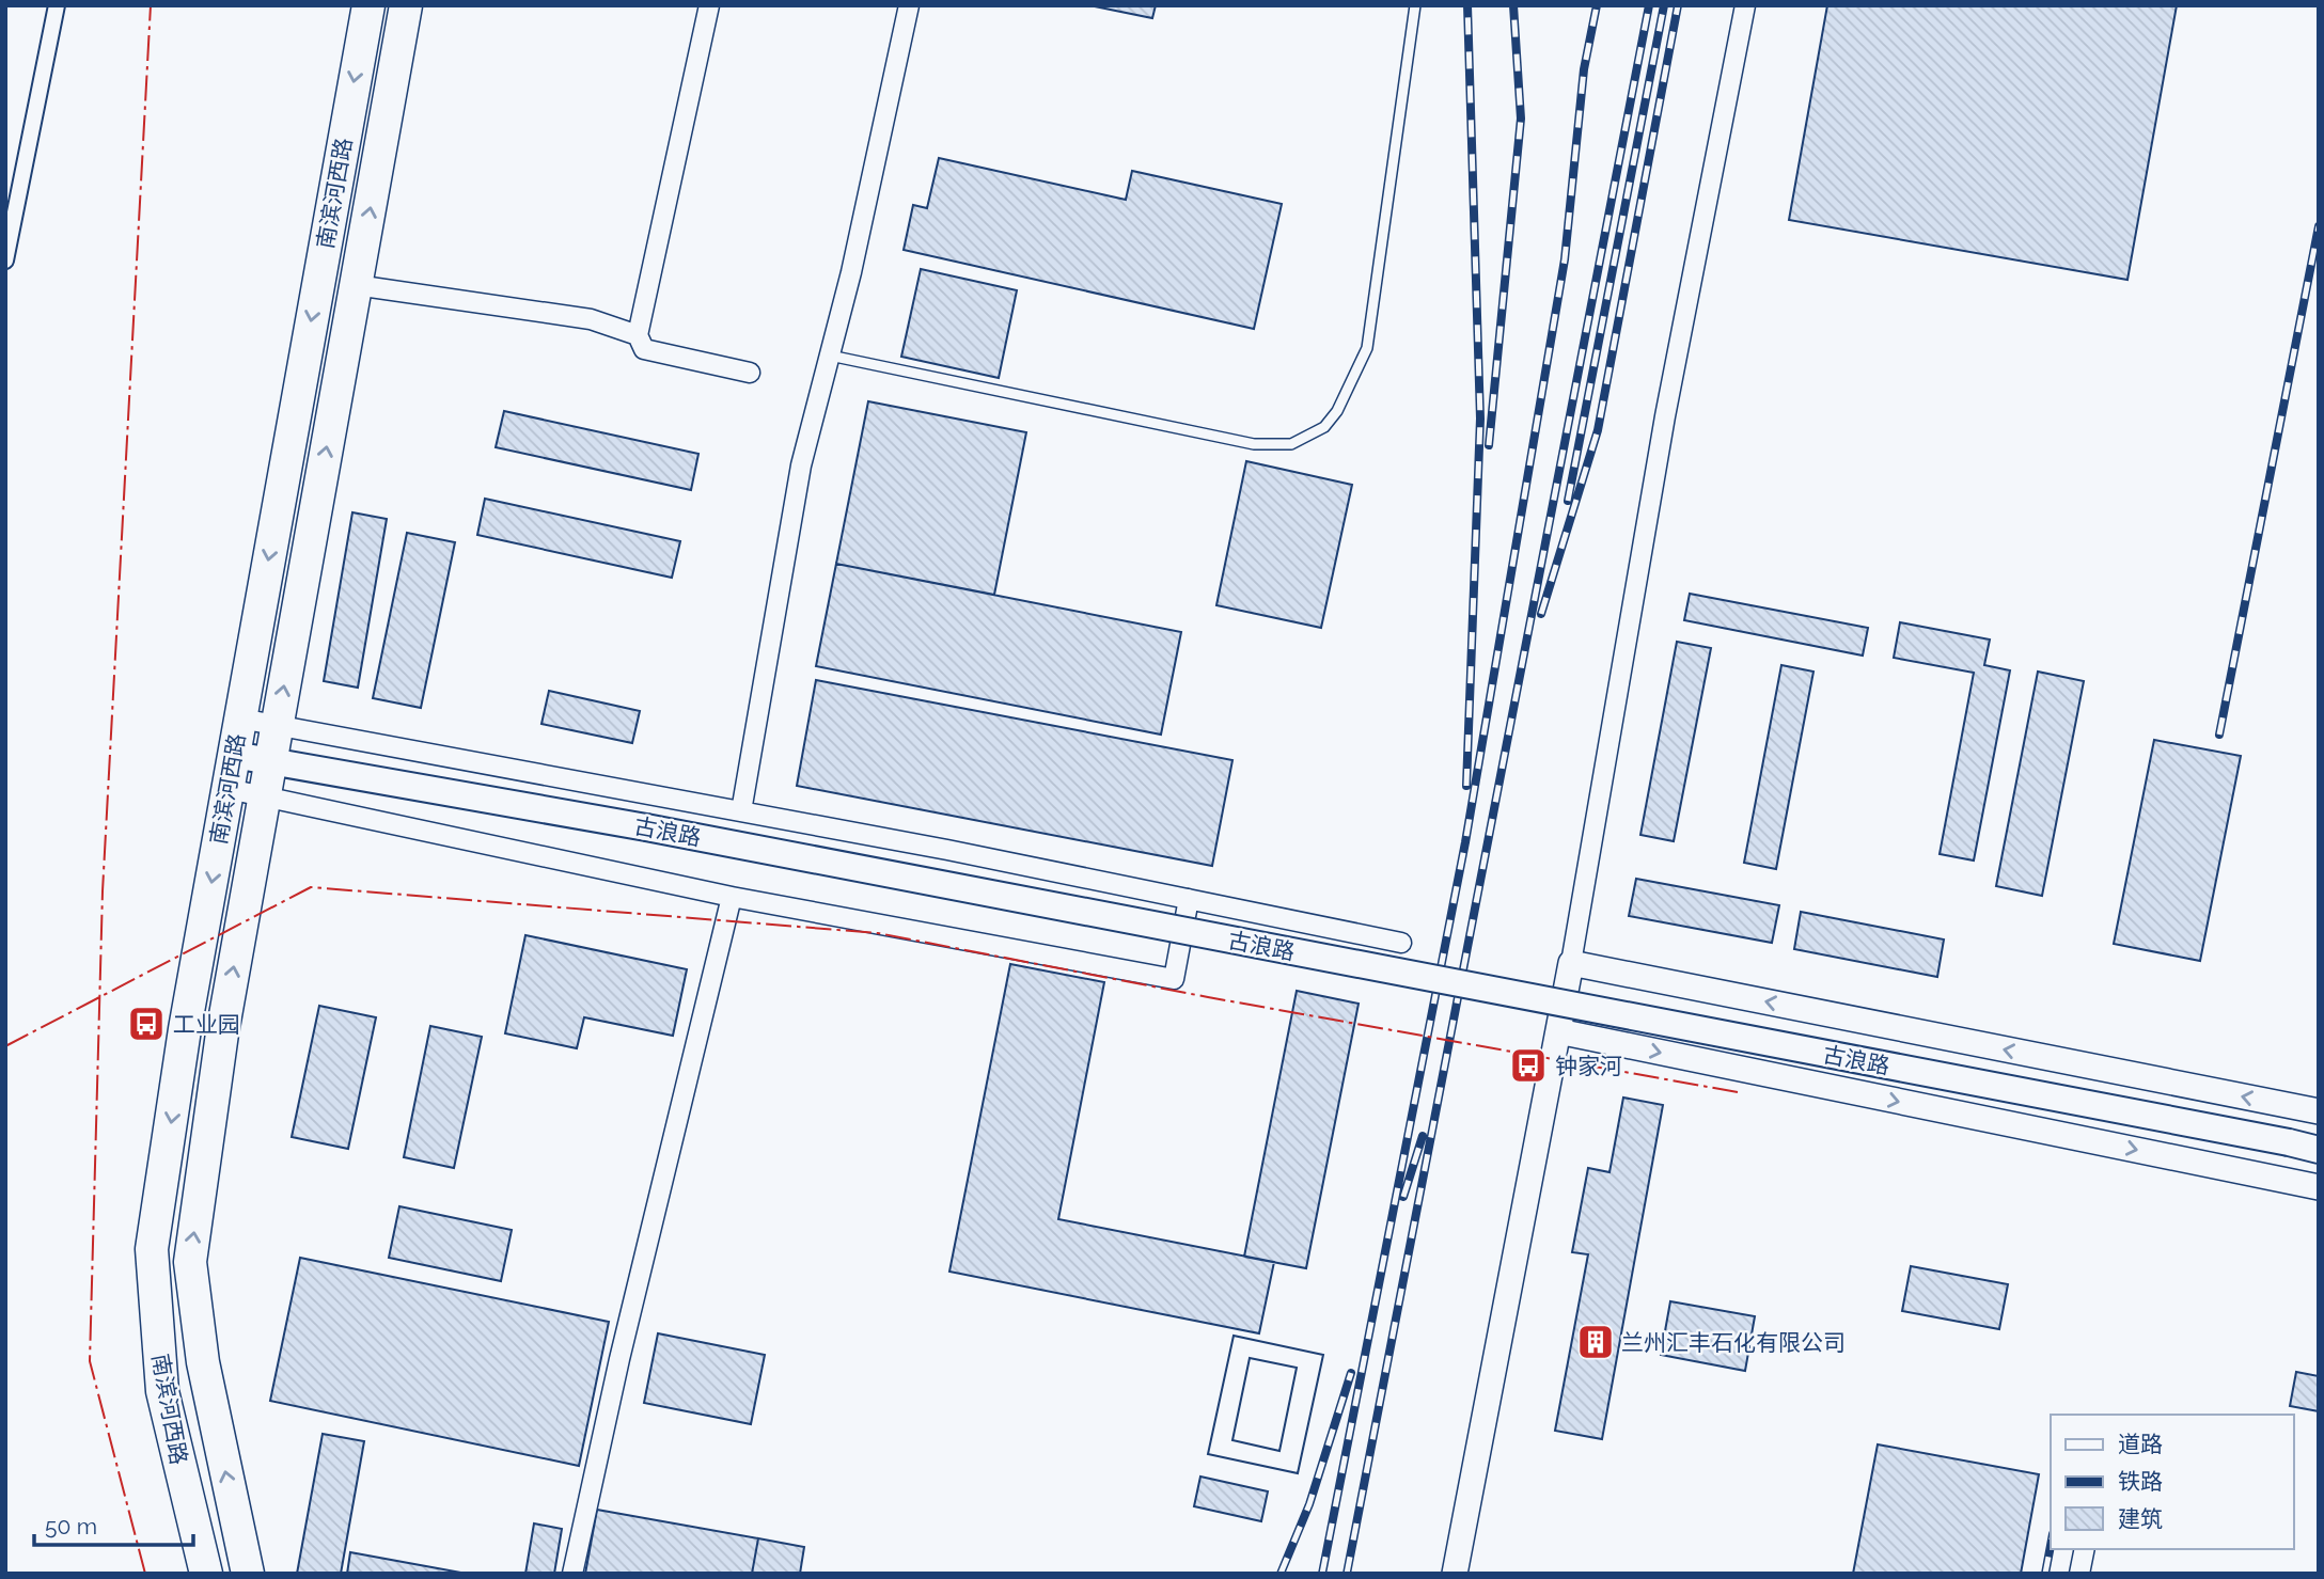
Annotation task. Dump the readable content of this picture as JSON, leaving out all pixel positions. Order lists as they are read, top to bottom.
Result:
{
  "streets": {
    "highway": ["南滨河西路"],
    "main road": ["古浪路"]
  },
  "crossings": [
    ["南滨河西路", "古浪路"]
  ],
  "places": {
    "bus stop": ["工业园", "钟家河"],
    "building": ["兰州汇丰石化有限公司"]
  },
  "legend": ["道路", "铁路", "建筑"],
  "scale_bar": "50 m"
}
